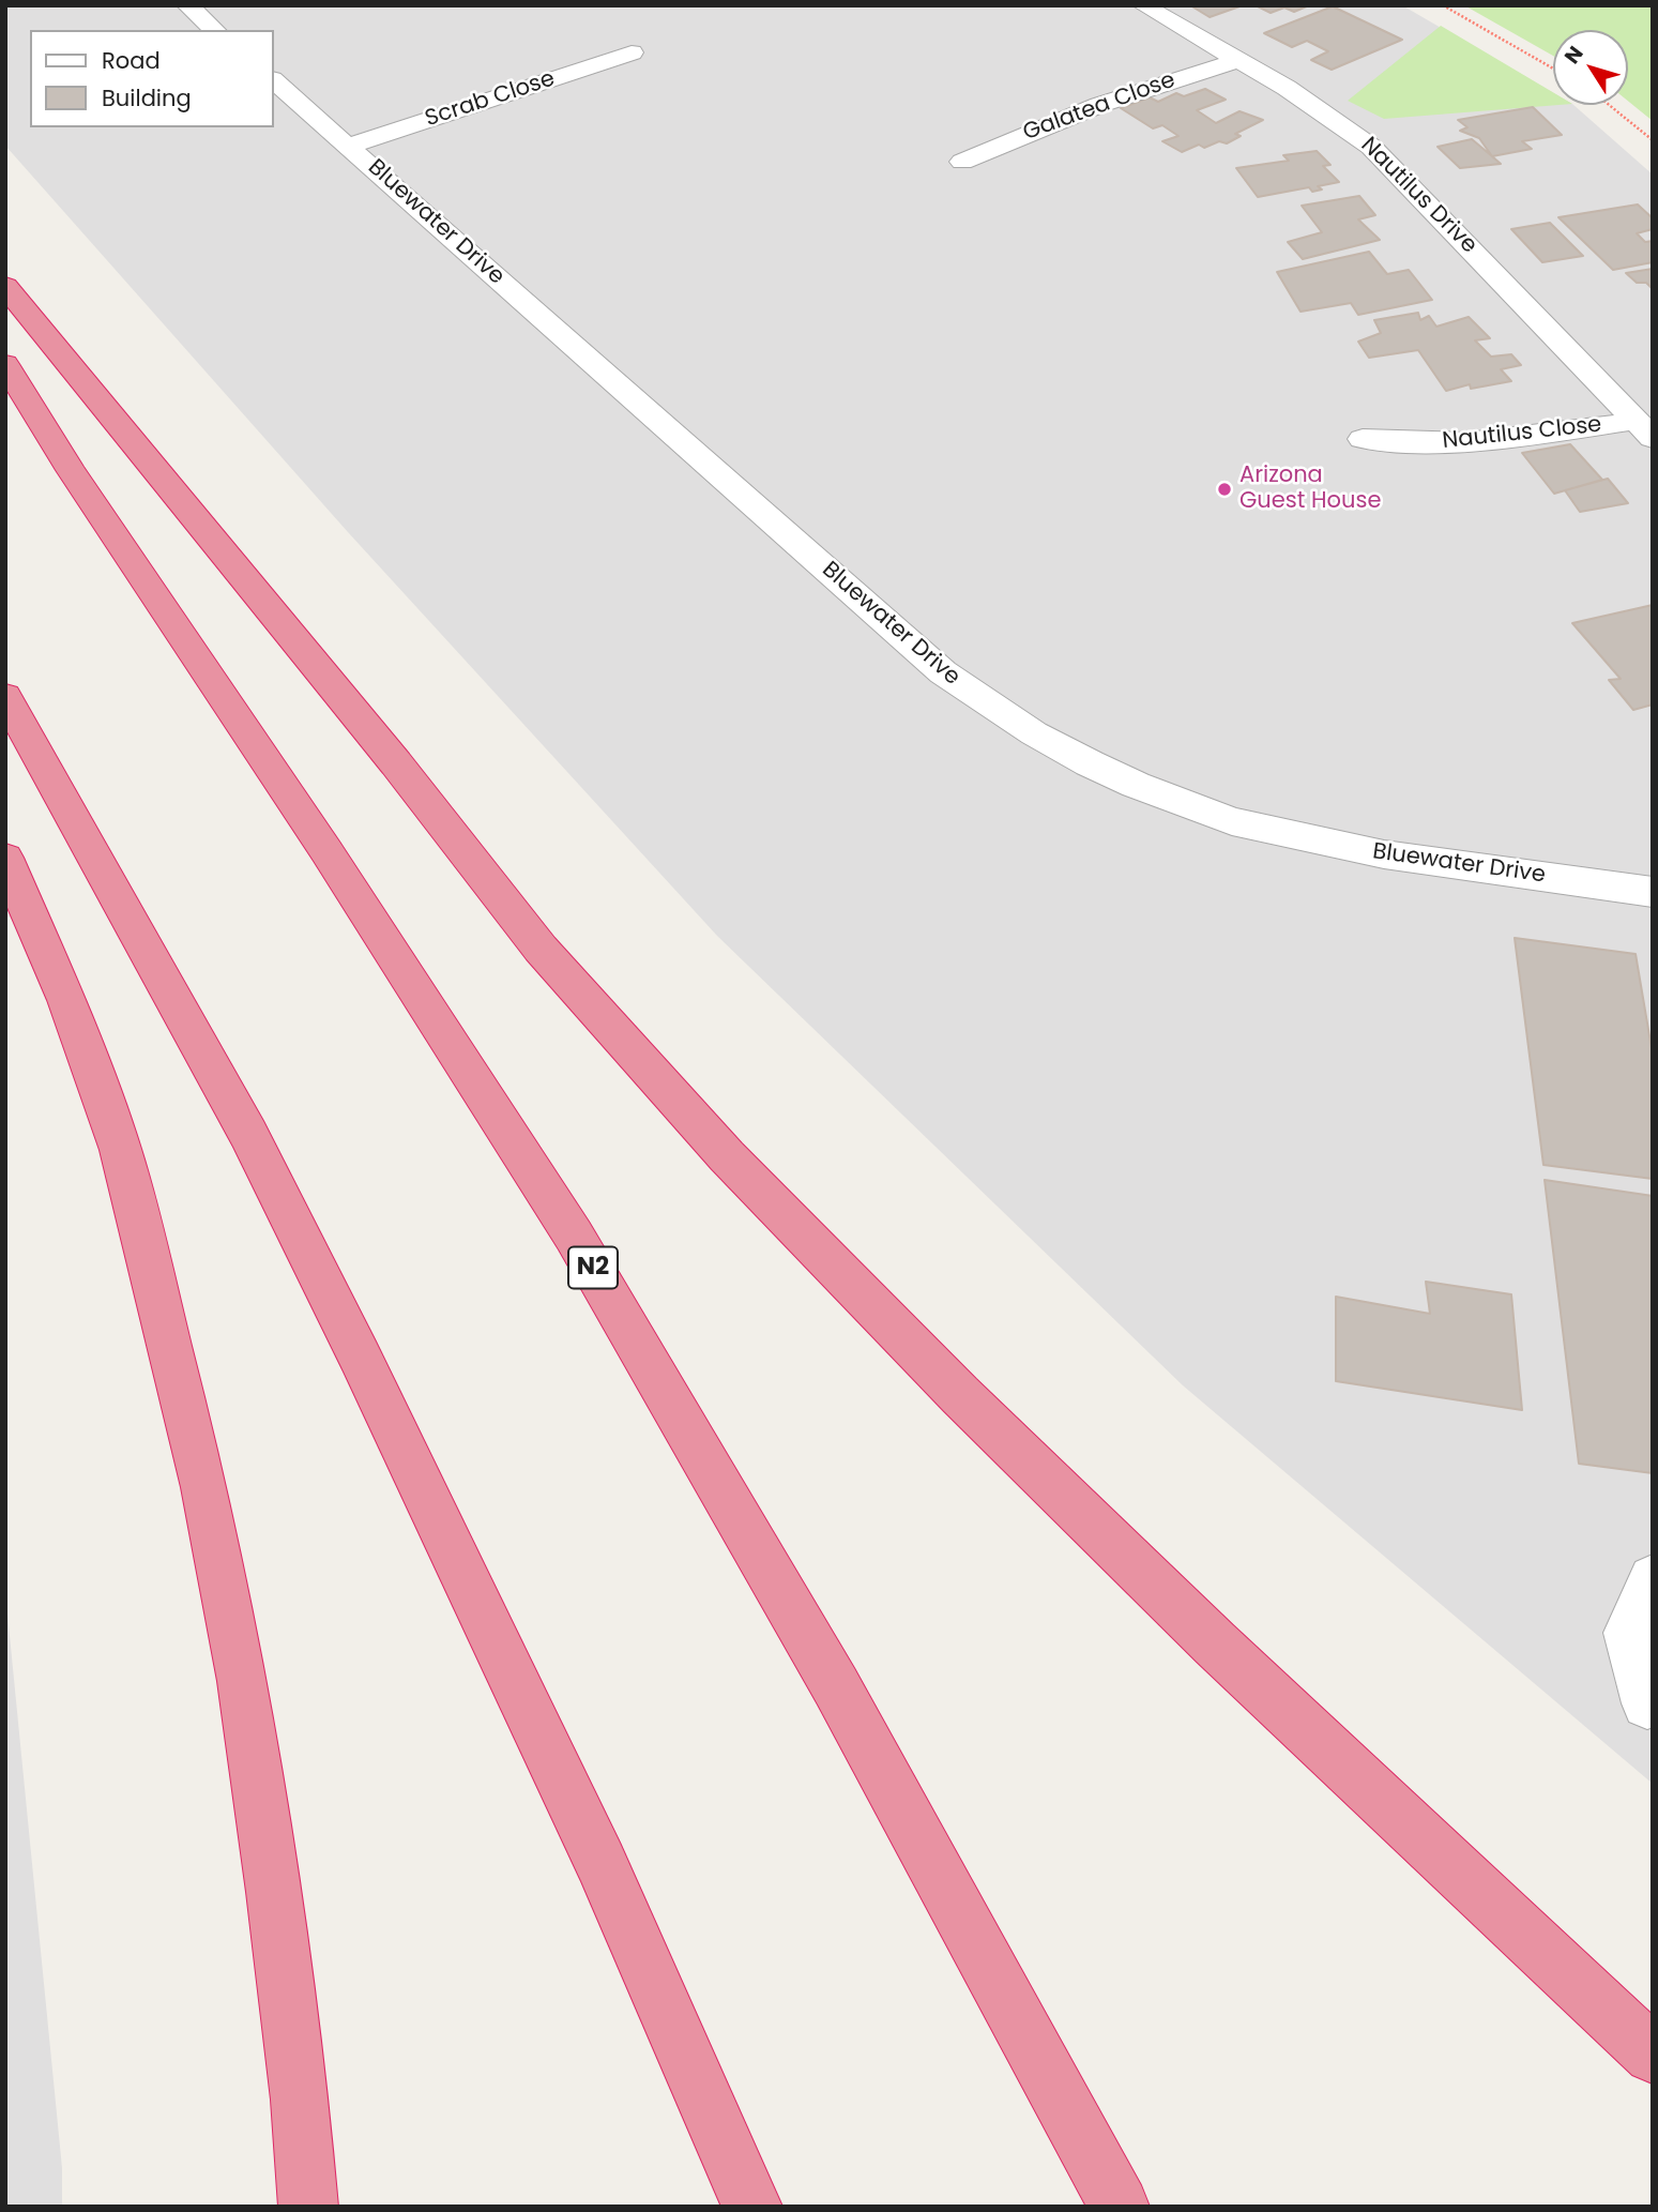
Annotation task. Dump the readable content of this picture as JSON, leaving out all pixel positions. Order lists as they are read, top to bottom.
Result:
{
  "streets": {
    "highway": ["N2"],
    "street": [
      "Scrab Close",
      "Galatea Close",
      "Nautilus Drive",
      "Bluewater Drive",
      "Nautilus Close"
    ]
  },
  "crossings": [
    ["Scrab Close", "Bluewater Drive"],
    ["Galatea Close", "Nautilus Drive"],
    ["Nautilus Drive", "Nautilus Close"]
  ],
  "places": ["Arizona Guest House"],
  "legend": ["Road", "Building"],
  "north": "top left"
}
